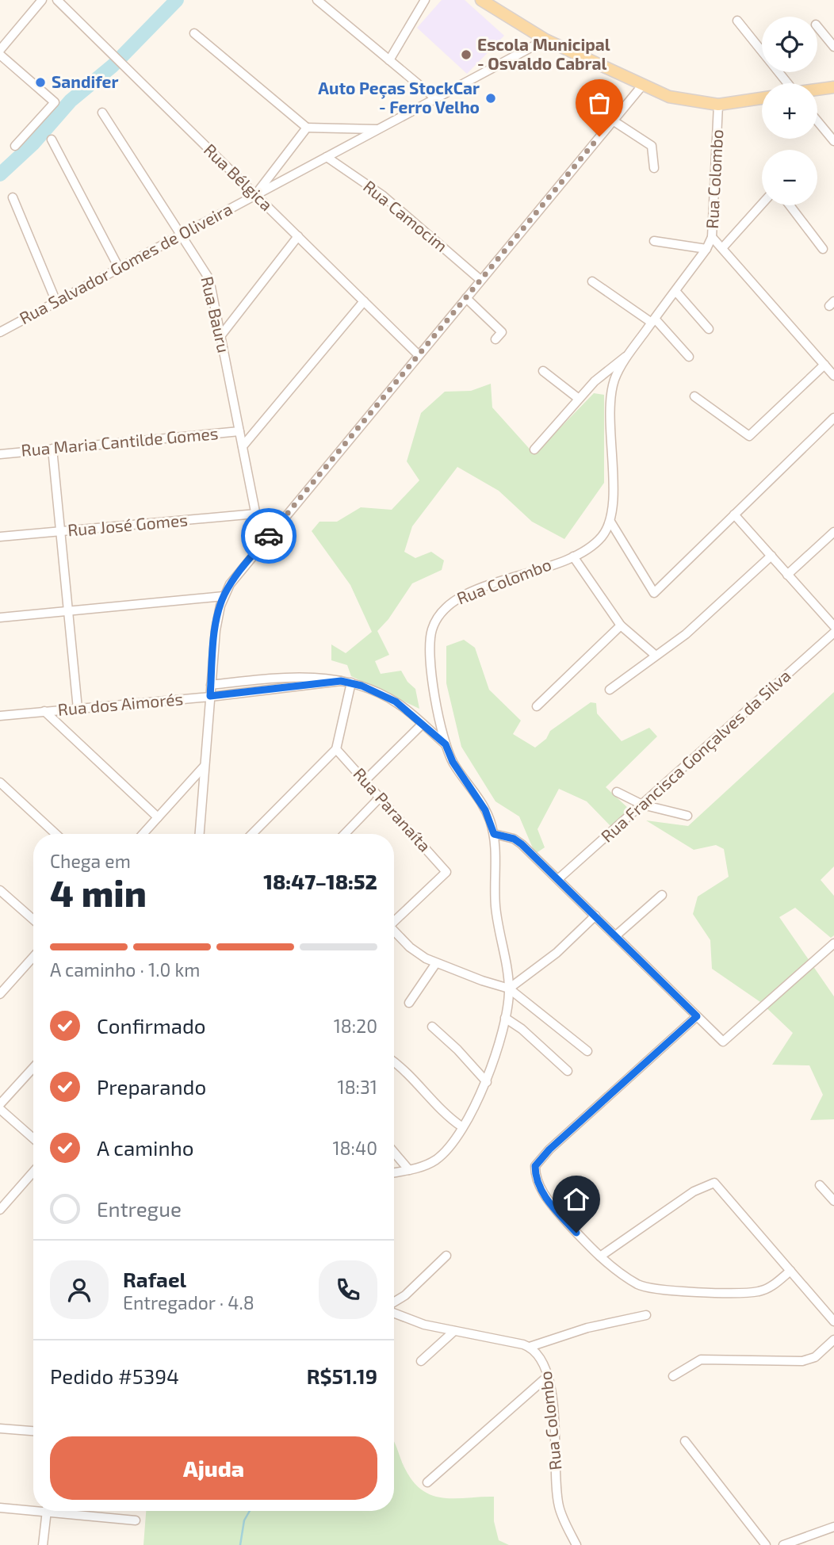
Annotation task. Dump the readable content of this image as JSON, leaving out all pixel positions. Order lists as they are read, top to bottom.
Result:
{
  "streets": {
    "street": [
      "Rua Bélgica",
      "Rua Colombo",
      "Rua Camocim",
      "Rua Salvador Gomes de Oliveira",
      "Rua Bauru",
      "Rua Maria Cantilde Gomes",
      "Rua José Gomes",
      "Rua dos Aimorés",
      "Rua Francisca Gonçalves da Silva",
      "Rua Paranaíta"
    ]
  },
  "crossings": [
    ["Rua Bélgica", "Rua Salvador Gomes de Oliveira"],
    ["Rua Bélgica", "Rua Maria Cantilde Gomes"],
    ["Rua Colombo", "Rua dos Aimorés"],
    ["Rua Camocim", "Rua Salvador Gomes de Oliveira"],
    ["Rua Salvador Gomes de Oliveira", "Rua Bauru"],
    ["Rua Bauru", "Rua Maria Cantilde Gomes"],
    ["Rua Bauru", "Rua José Gomes"]
  ],
  "places": ["Escola Municipal - Osvaldo Cabral", "Sandifer", "Auto Peças StockCar - Ferro Velho"],
  "page": {
    "map_buttons": ["+", "−"],
    "heading": ["4 min", "Chega em", "18:47–18:52"],
    "panel": [
      "Rafael",
      "Entregador · 4.8",
      "Pedido #5394",
      "R$51.19"
    ],
    "bar": "A caminho · 1.0 km",
    "list": [
      ["Confirmado", "18:20"],
      ["Preparando", "18:31"],
      ["A caminho", "18:40"],
      "Entregue"
    ],
    "buttons": "Ajuda"
  }
}
